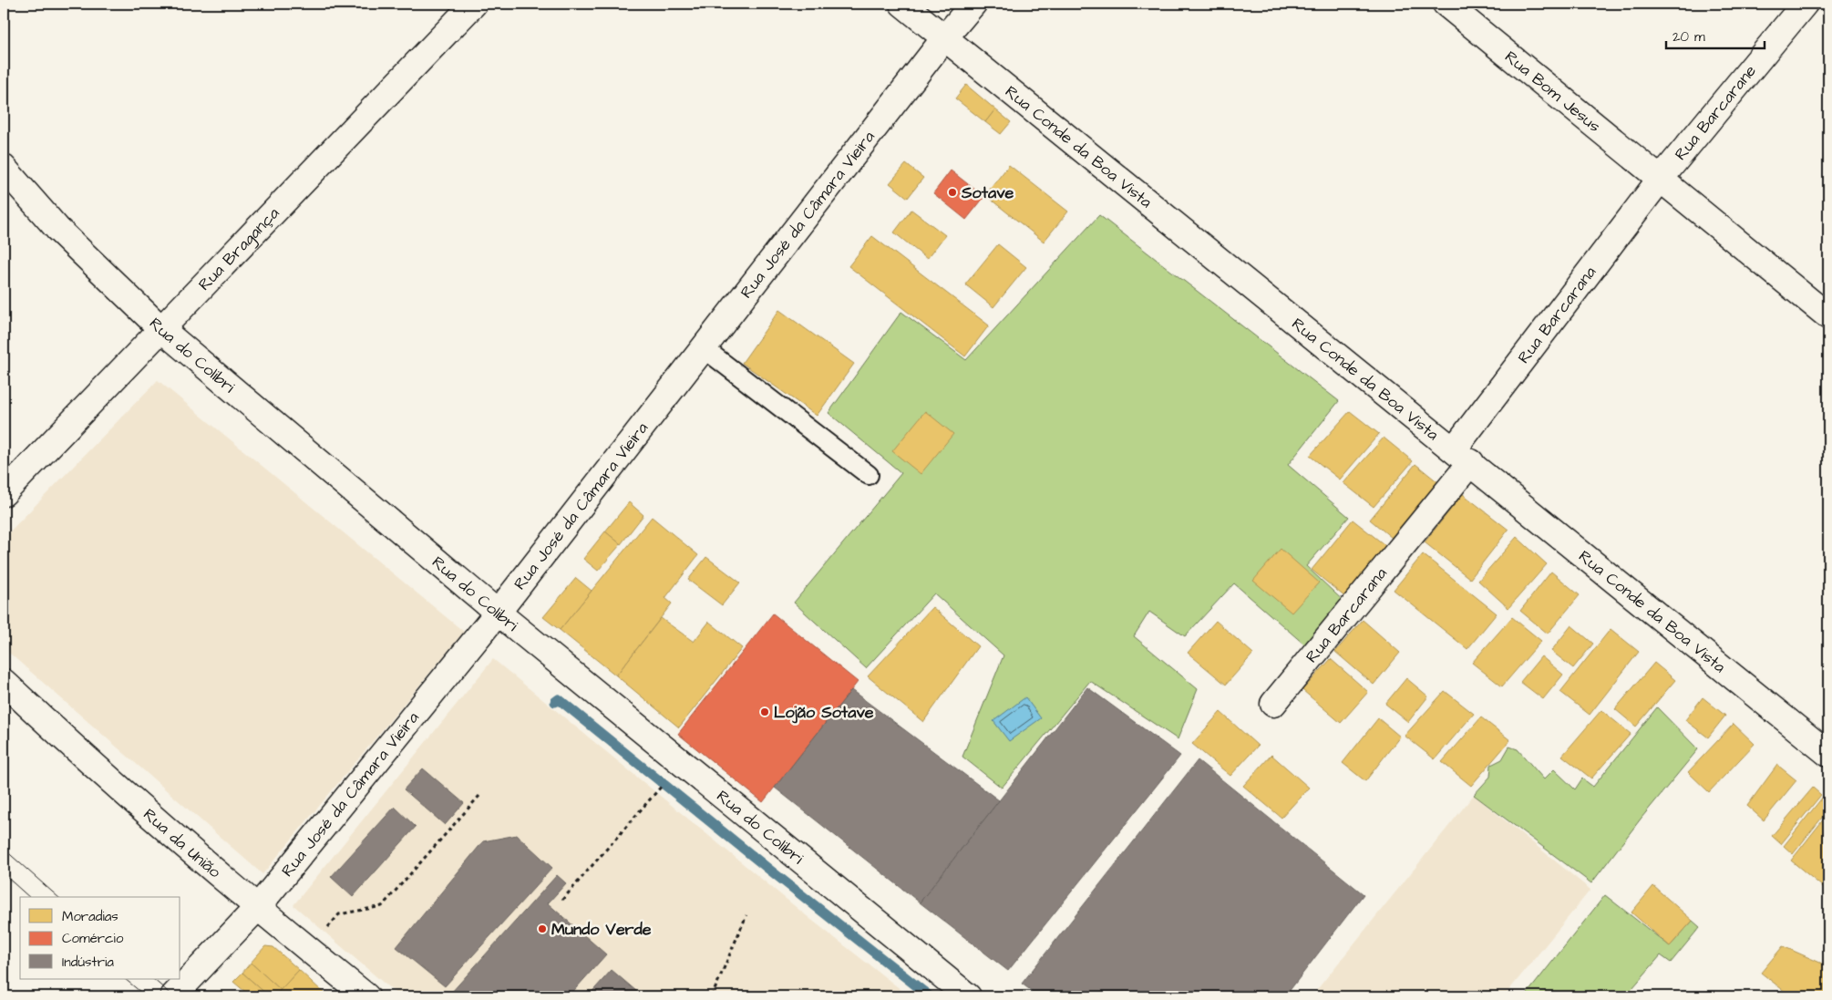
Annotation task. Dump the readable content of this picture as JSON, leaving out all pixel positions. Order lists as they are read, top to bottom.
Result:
{
  "streets": {
    "street": [
      "Rua Bom Jesus",
      "Rua Barcarane",
      "Rua Conde da Boa Vista",
      "Rua José da Câmara Vieira",
      "Rua Bragança",
      "Rua Barcarana",
      "Rua do Colibri",
      "Rua da União"
    ]
  },
  "crossings": [
    ["Rua Bom Jesus", "Rua Barcarane"],
    ["Rua Bom Jesus", "Rua Barcarana"],
    ["Rua Barcarane", "Rua Barcarana"],
    ["Rua Conde da Boa Vista", "Rua José da Câmara Vieira"],
    ["Rua Conde da Boa Vista", "Rua Barcarana"],
    ["Rua José da Câmara Vieira", "Rua do Colibri"],
    ["Rua José da Câmara Vieira", "Rua da União"],
    ["Rua Bragança", "Rua do Colibri"]
  ],
  "places": ["Sotave", "Lojão Sotave", "Mundo Verde"],
  "legend": ["Moradias", "Comércio", "Indústria"],
  "scale_bar": "20 m"
}
